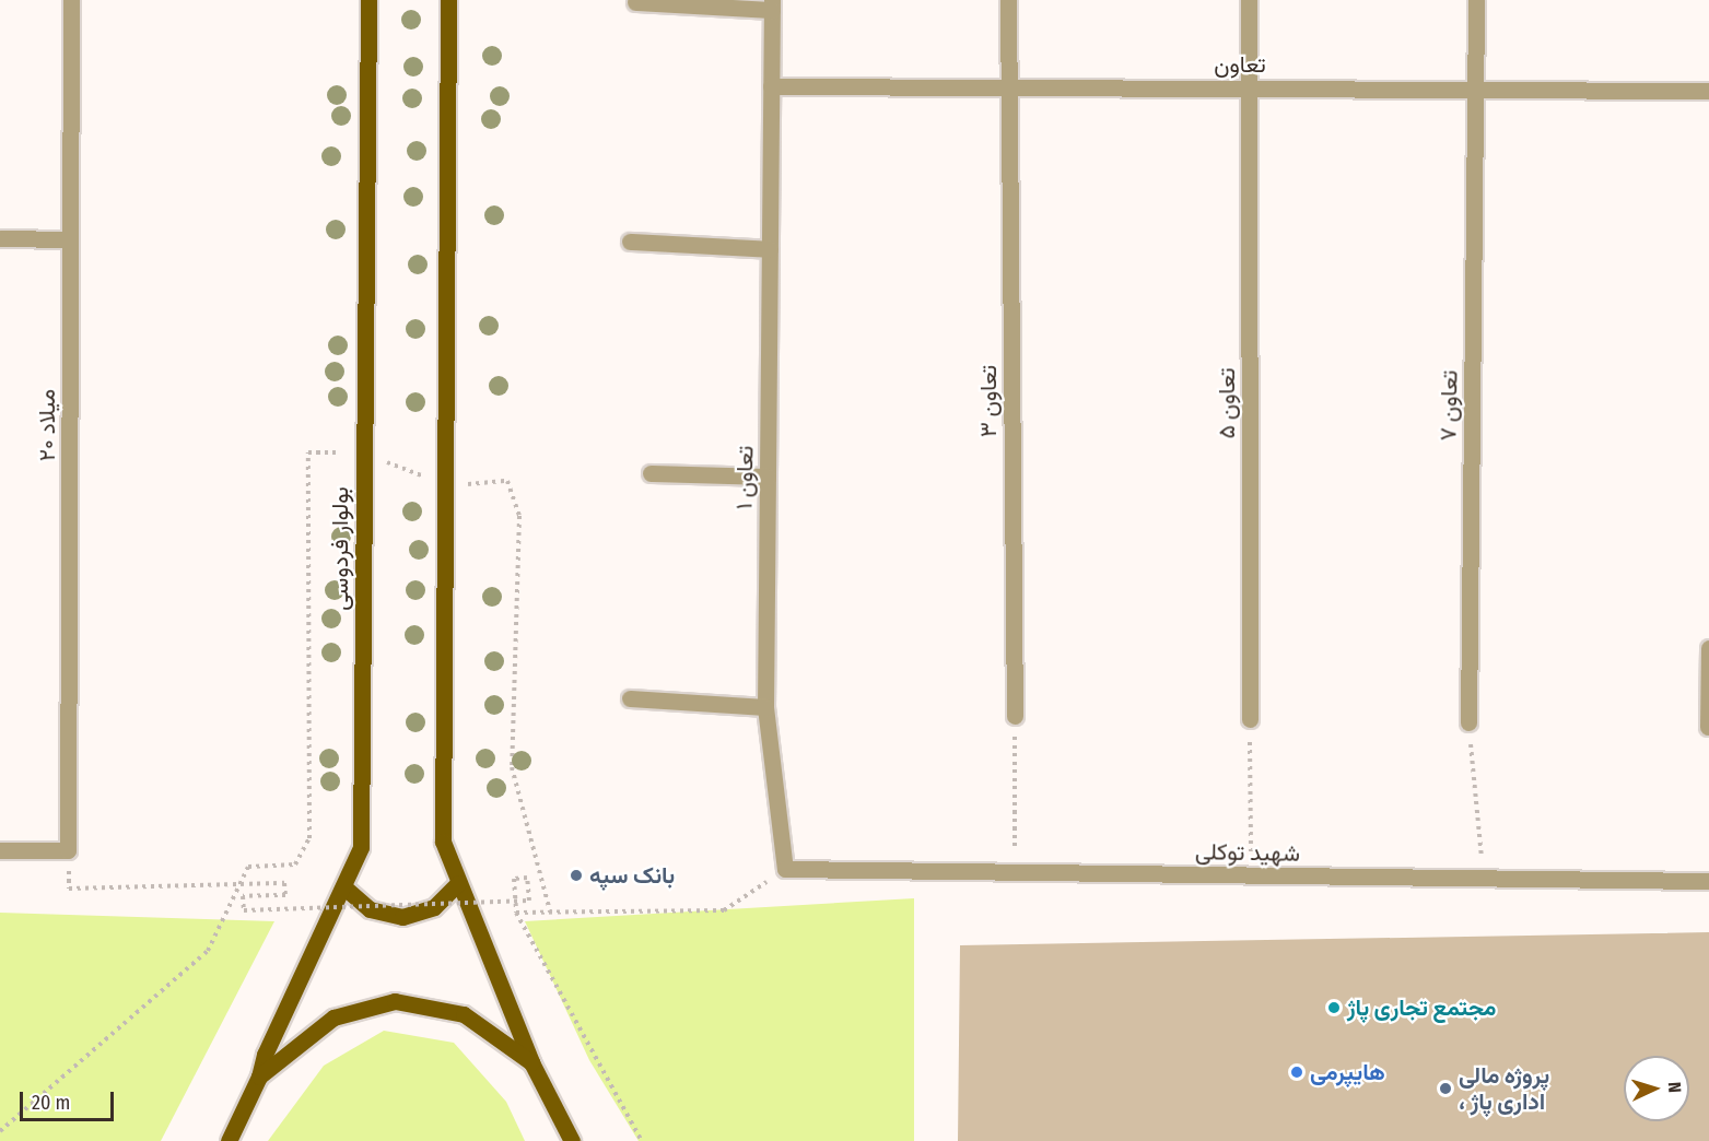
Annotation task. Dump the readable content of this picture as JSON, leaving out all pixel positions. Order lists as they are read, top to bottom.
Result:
{
  "streets": {
    "main road": ["بولوار فردوسی"],
    "street": [
      "تعاون",
      "تعاون ۳",
      "تعاون ۵",
      "تعاون ۷",
      "میلاد ۲۰",
      "تعاون ۱",
      "شهید توکلی"
    ]
  },
  "crossings": [
    ["تعاون", "تعاون ۳"],
    ["تعاون", "تعاون ۵"],
    ["تعاون", "تعاون ۷"],
    ["تعاون", "تعاون ۱"],
    ["تعاون ۱", "شهید توکلی"]
  ],
  "places": [
    "بانک سپه",
    "مجتمع تجاری پاژ",
    "هایپرمی",
    "پروژه مالی ، اداری پاژ"
  ],
  "scale_bar": "20 m",
  "north": "right"
}
